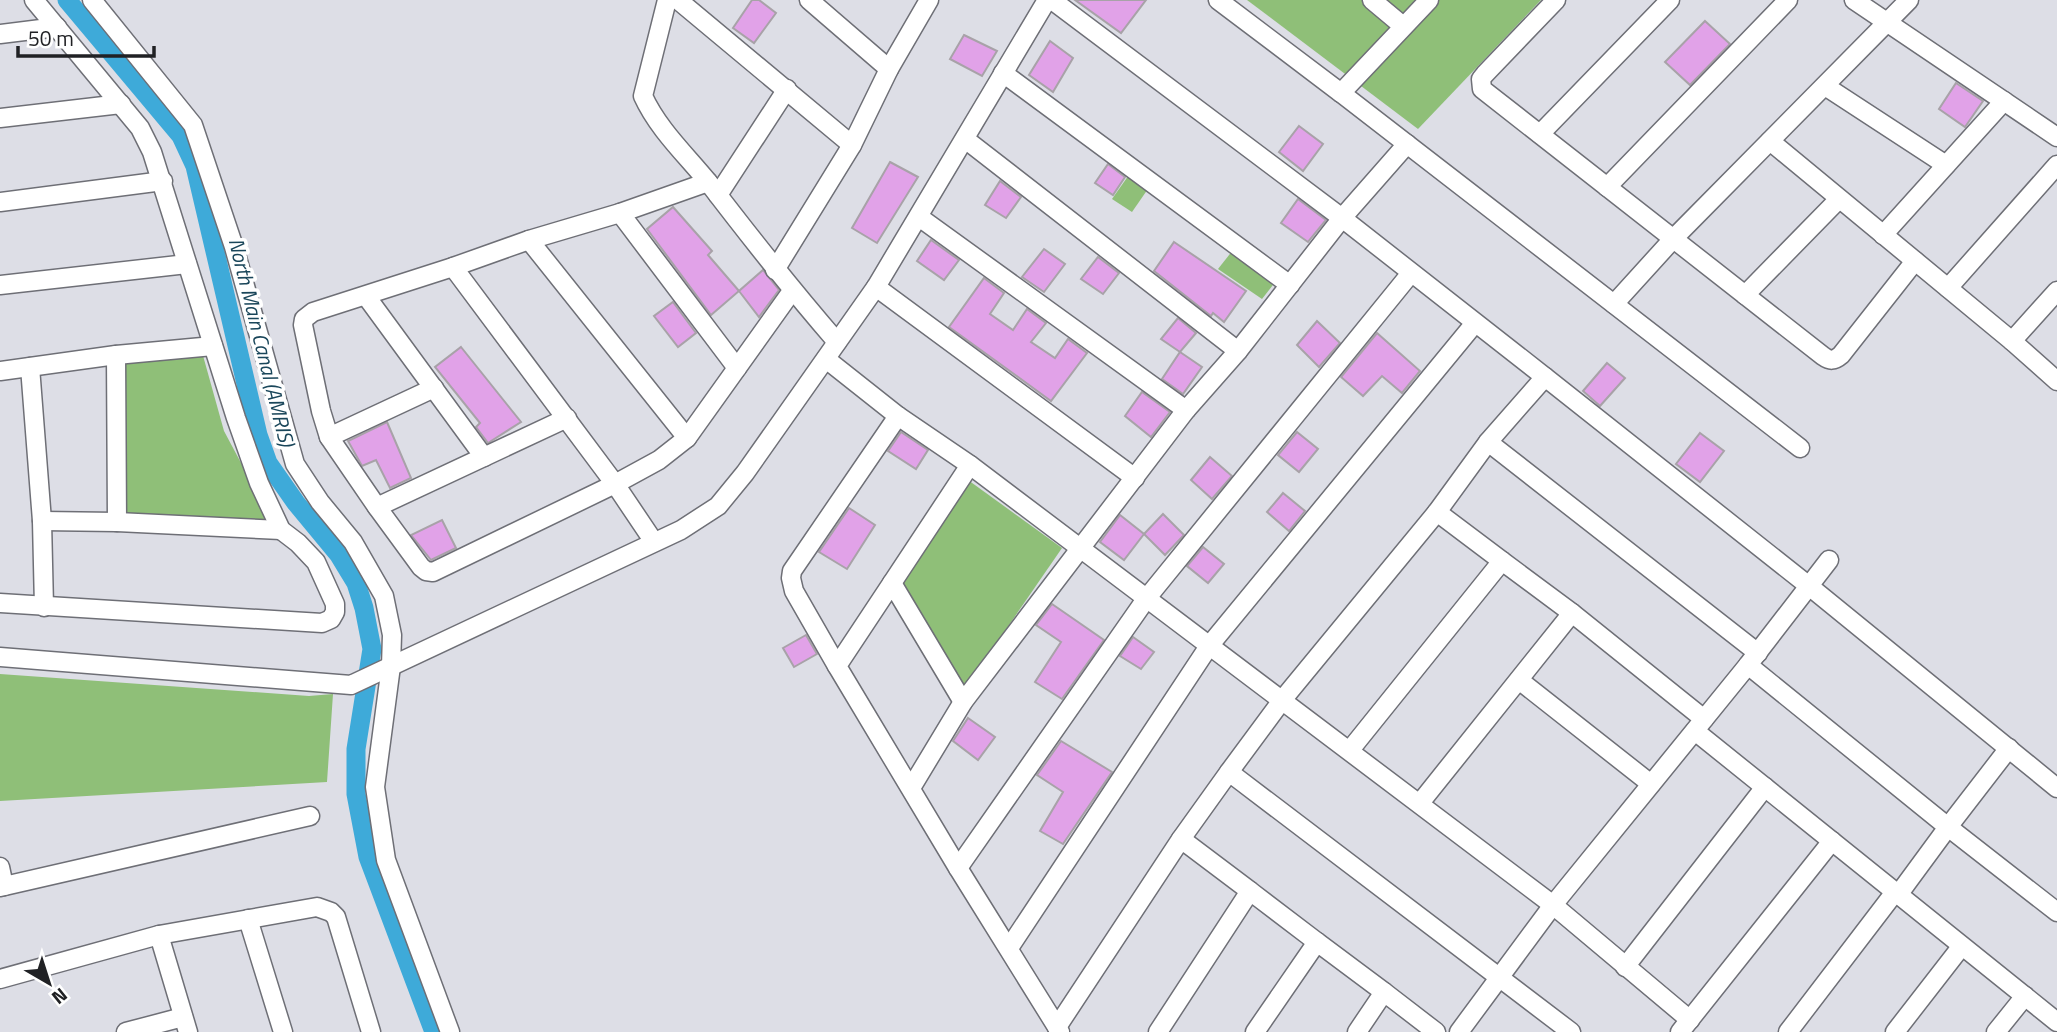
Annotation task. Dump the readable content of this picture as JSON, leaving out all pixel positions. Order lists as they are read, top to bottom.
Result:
{
  "water": ["North Main Canal (AMRIS)"],
  "scale_bar": "50 m",
  "north": "bottom right"
}
